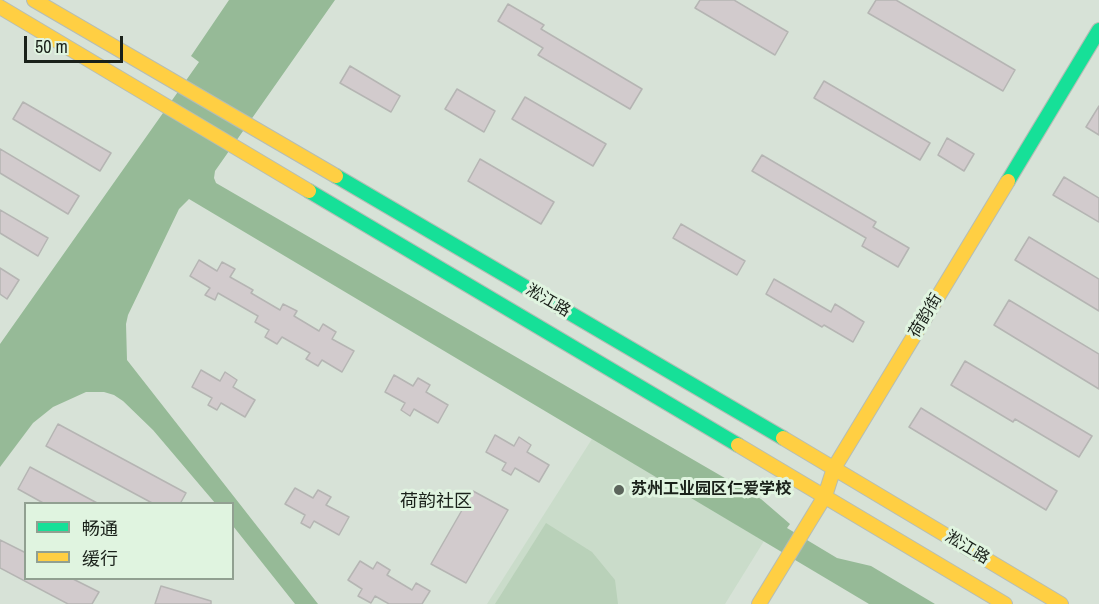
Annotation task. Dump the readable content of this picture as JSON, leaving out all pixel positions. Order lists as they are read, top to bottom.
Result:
{
  "streets": {
    "main road": ["淞江路", "荷韵街"]
  },
  "crossings": [
    ["淞江路", "荷韵街"]
  ],
  "districts": ["荷韵社区"],
  "places": ["苏州工业园区仁爱学校"],
  "legend": ["畅通", "缓行"],
  "scale_bar": "50 m"
}
